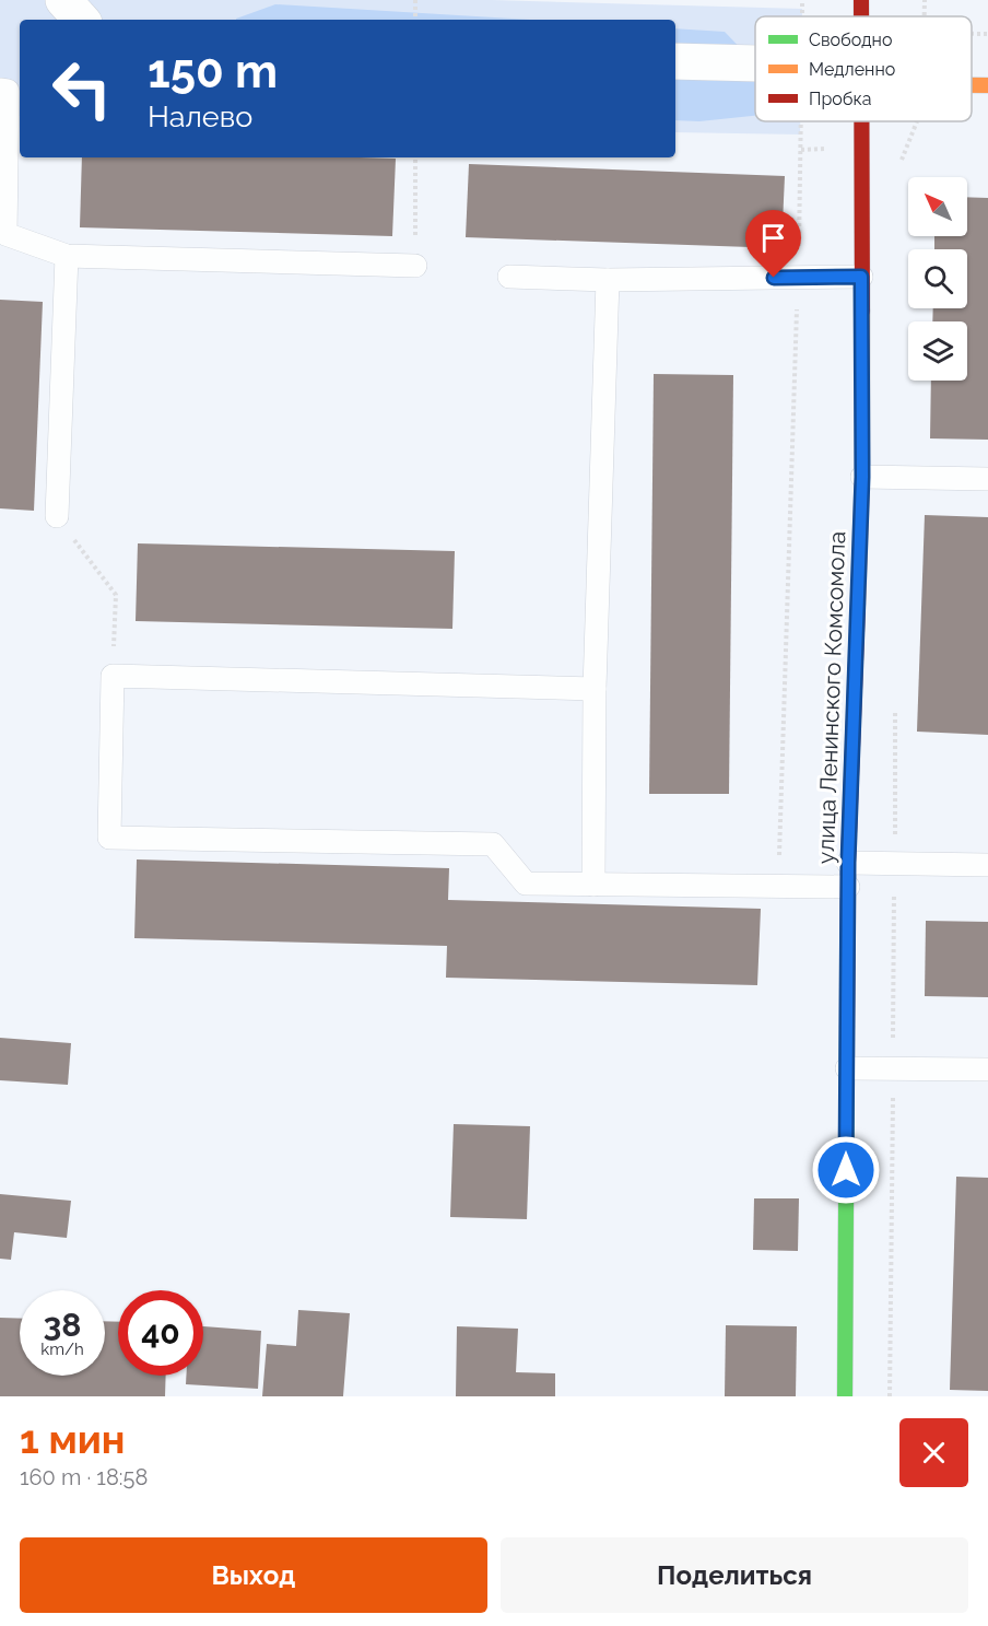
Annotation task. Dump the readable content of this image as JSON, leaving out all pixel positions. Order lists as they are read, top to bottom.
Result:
{
  "streets": {
    "street": ["улица Ленинского Комсомола"]
  },
  "legend": ["Свободно", "Медленно", "Пробка"],
  "north": "top left",
  "page": {
    "turn": ["150 m", "Налево"],
    "speed": "38 km/h",
    "limit": "40",
    "heading": ["1 мин", "160 m · 18:58"],
    "buttons": ["Выход", "Поделиться"]
  }
}
